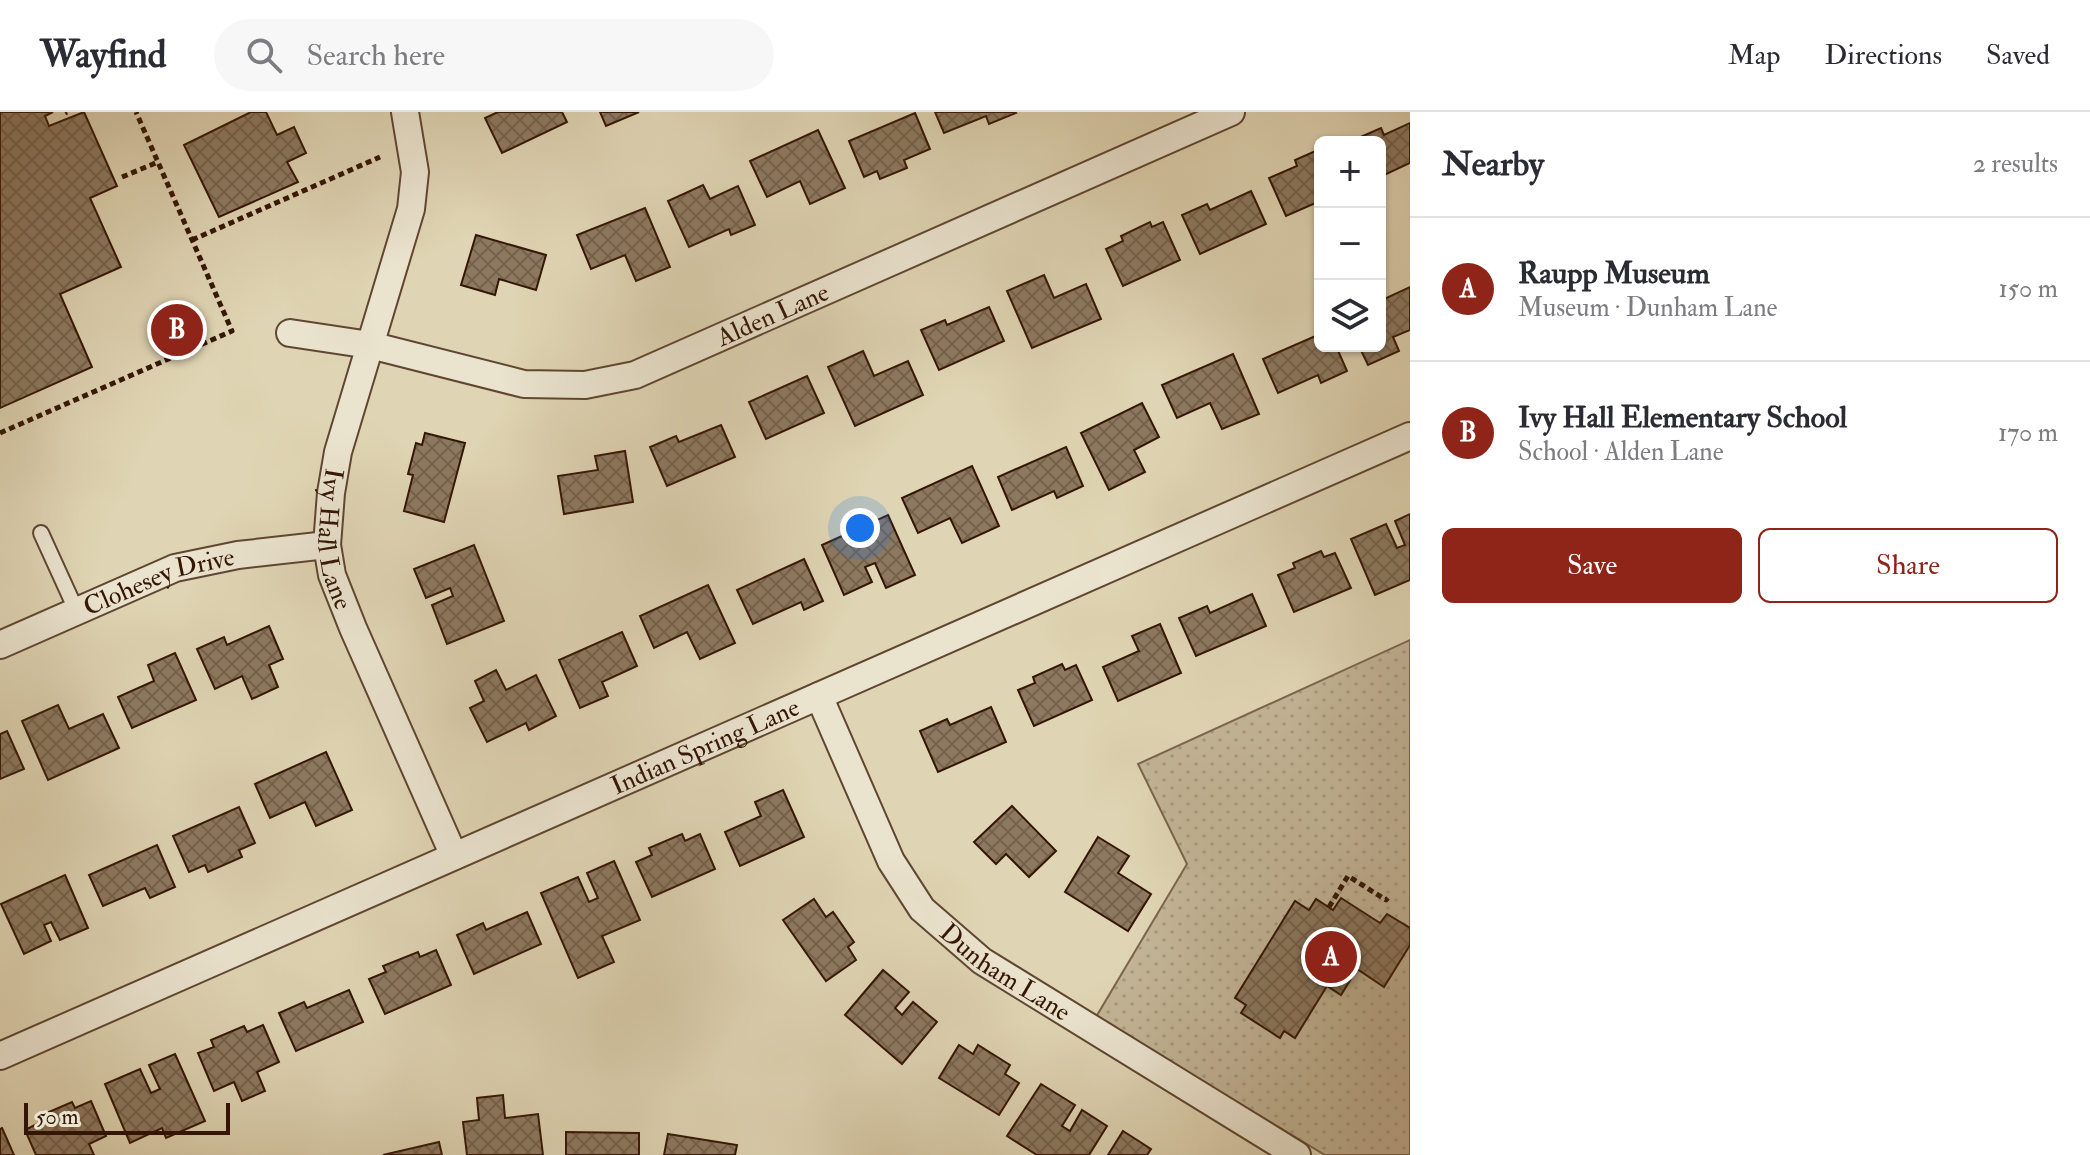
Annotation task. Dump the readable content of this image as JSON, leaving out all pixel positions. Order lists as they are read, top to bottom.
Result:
{
  "streets": {
    "street": [
      "Alden Lane",
      "Ivy Hall Lane",
      "Clohesey Drive",
      "Indian Spring Lane",
      "Dunham Lane"
    ]
  },
  "crossings": [
    ["Alden Lane", "Ivy Hall Lane"],
    ["Ivy Hall Lane", "Clohesey Drive"],
    ["Ivy Hall Lane", "Indian Spring Lane"],
    ["Indian Spring Lane", "Dunham Lane"]
  ],
  "scale_bar": "50 m",
  "page": {
    "header": "Wayfind",
    "search": "Search here",
    "nav": ["Map", "Directions", "Saved"],
    "heading": ["Nearby", "2 results"],
    "map_buttons": ["+", "−"],
    "list": [
      {
        "mark": "A",
        "name": "Raupp Museum",
        "note": "Museum · Dunham Lane",
        "value": "150 m"
      },
      {
        "mark": "B",
        "name": "Ivy Hall Elementary School",
        "note": "School · Alden Lane",
        "value": "170 m"
      }
    ],
    "pins": ["B", "A"],
    "buttons": ["Save", "Share"],
    "scale": "50 m"
  }
}
